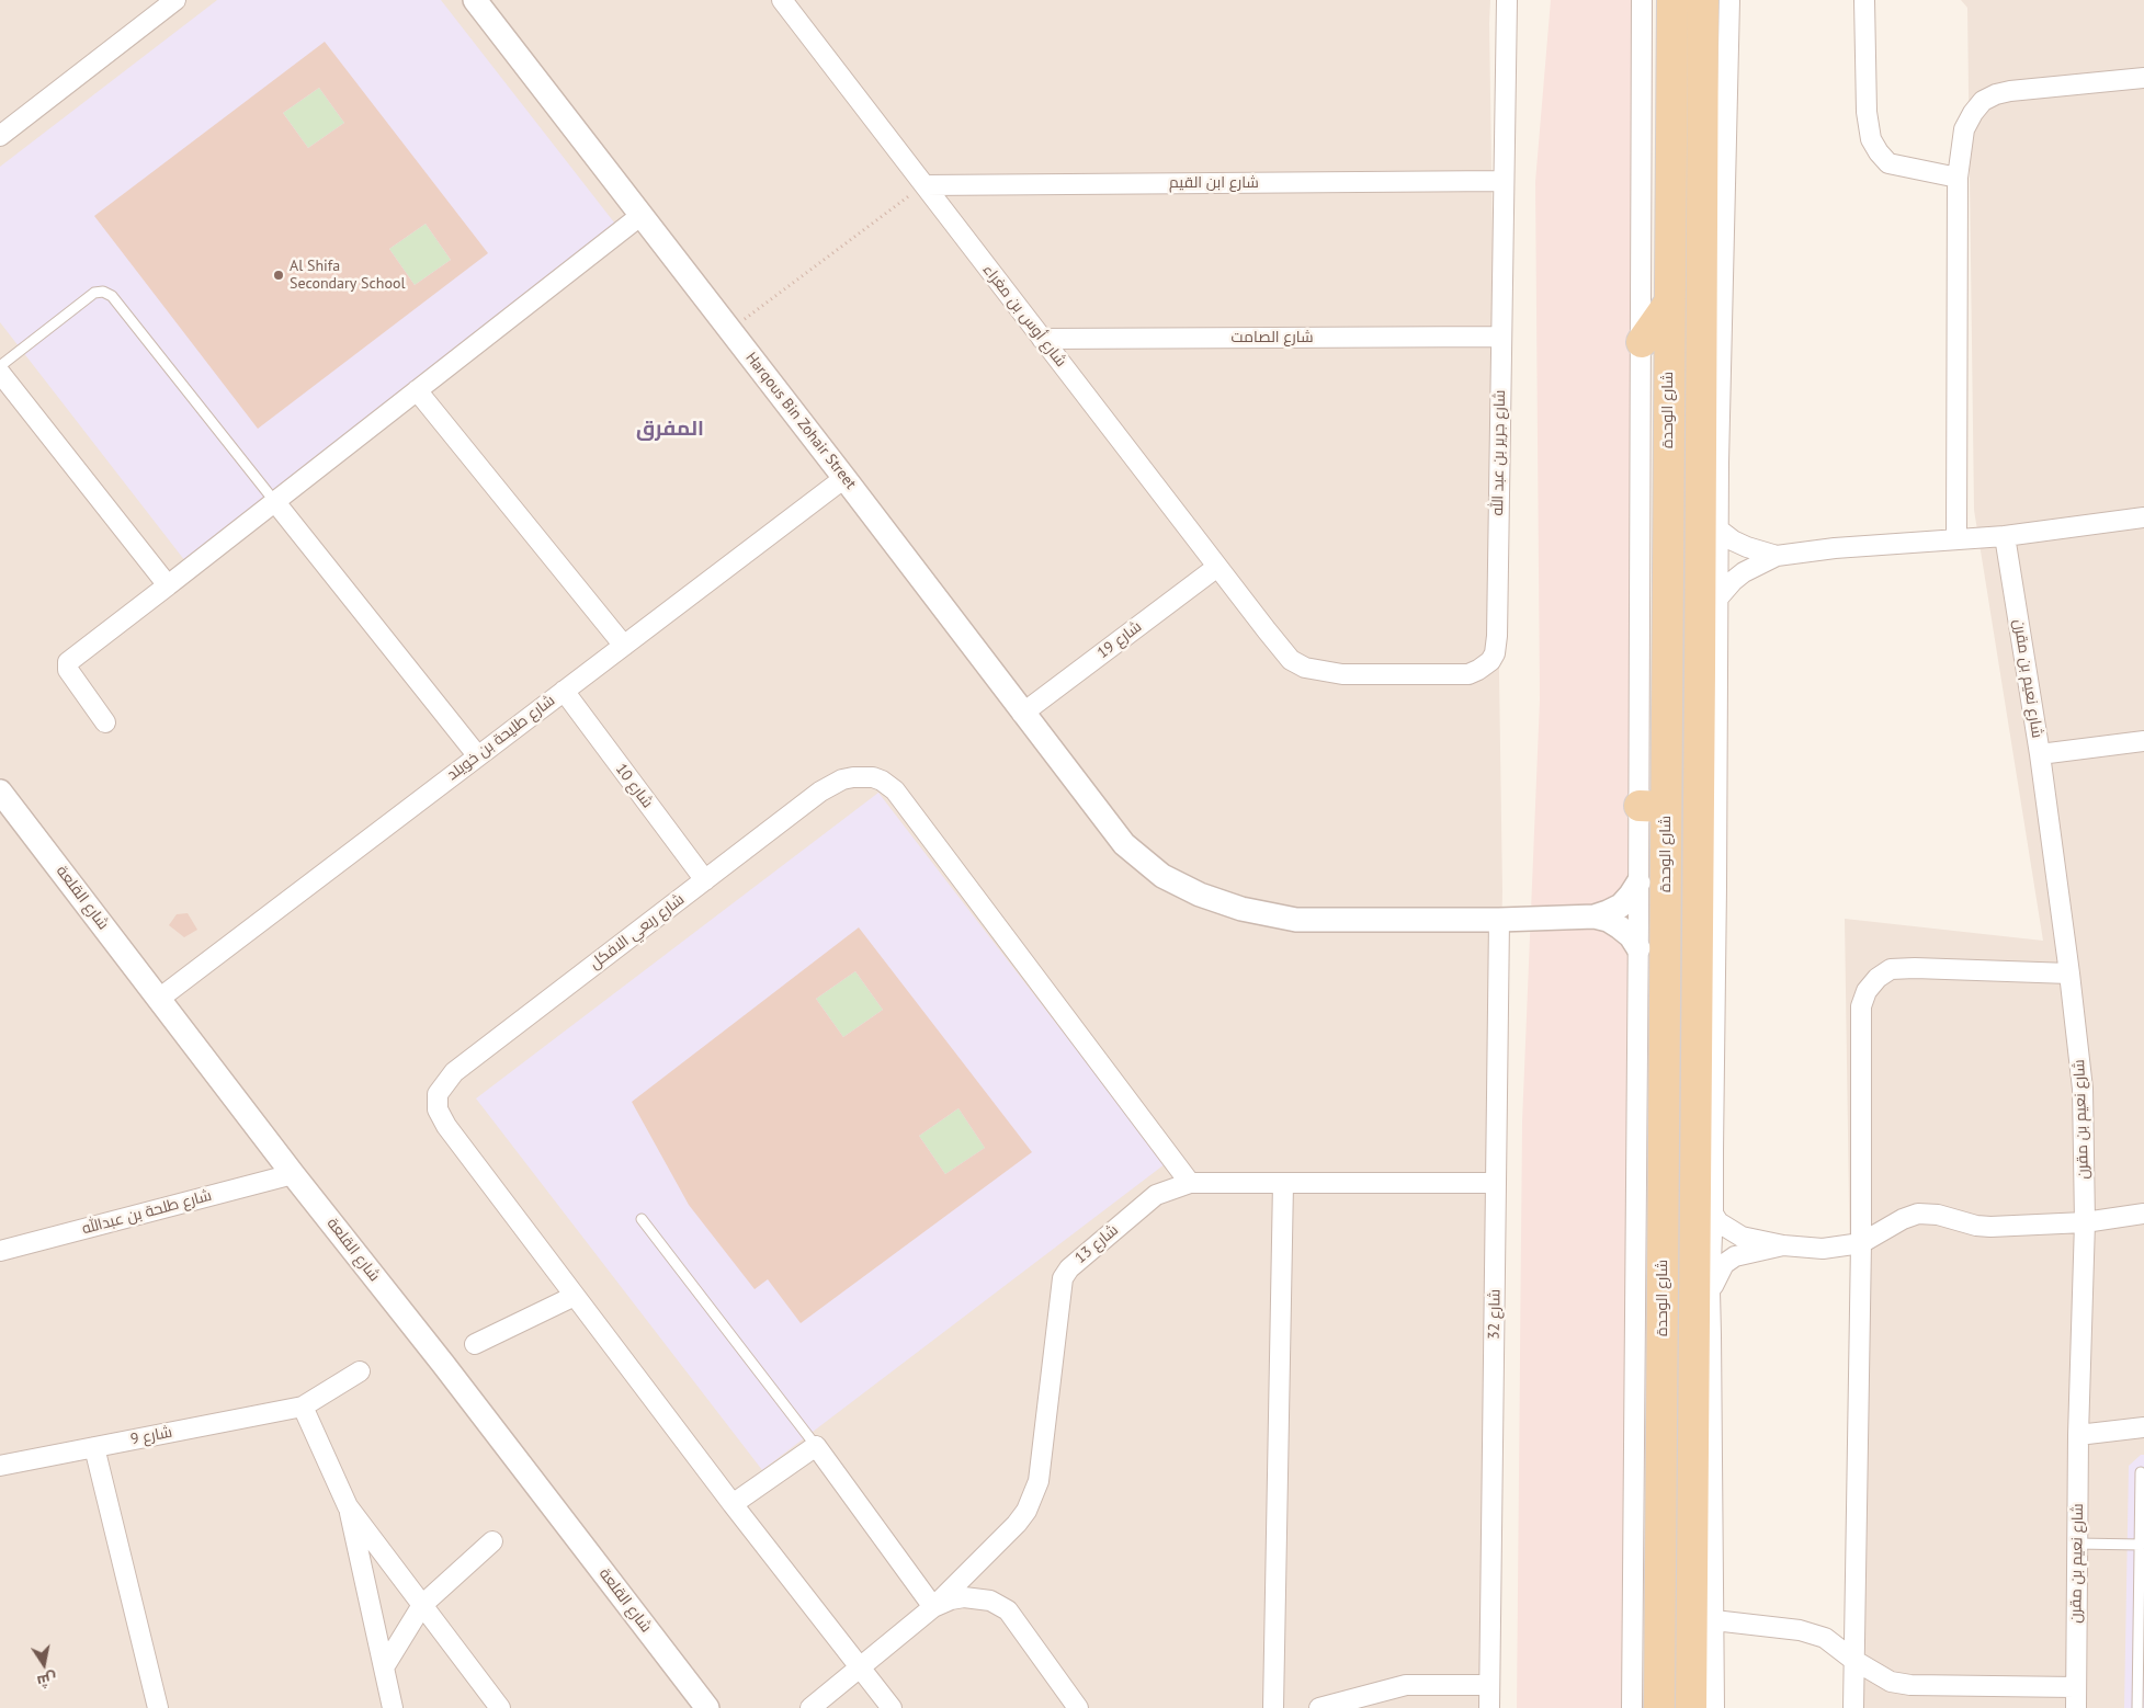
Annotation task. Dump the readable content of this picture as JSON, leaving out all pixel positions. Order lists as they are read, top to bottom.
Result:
{
  "streets": {
    "main road": ["شارع الوحدة"],
    "street": [
      "شارع ابن القيم",
      "شارع أوس بن مغراء",
      "شارع الصامت",
      "Harqous Bin Zohair Street",
      "شارع جرير بن عبد الله",
      "شارع 19",
      "شارع نعيم بن مقرن",
      "شارع طليحة بن خويلد",
      "شارع 10",
      "شارع القلعة",
      "شارع ربعي الافكل",
      "شارع طلحة بن عبدالله",
      "شارع 13",
      "شارع 32",
      "شارع 9"
    ]
  },
  "crossings": [
    ["شارع ابن القيم", "شارع أوس بن مغراء"],
    ["شارع ابن القيم", "شارع جرير بن عبد الله"],
    ["شارع أوس بن مغراء", "شارع الصامت"],
    ["شارع أوس بن مغراء", "شارع جرير بن عبد الله"],
    ["شارع أوس بن مغراء", "شارع 19"],
    ["شارع الصامت", "شارع جرير بن عبد الله"],
    ["Harqous Bin Zohair Street", "شارع 19"],
    ["Harqous Bin Zohair Street", "شارع طليحة بن خويلد"],
    ["Harqous Bin Zohair Street", "شارع 32"],
    ["شارع طليحة بن خويلد", "شارع 10"],
    ["شارع طليحة بن خويلد", "شارع القلعة"],
    ["شارع 10", "شارع ربعي الافكل"],
    ["شارع القلعة", "شارع طلحة بن عبدالله"],
    ["شارع ربعي الافكل", "شارع 13"],
    ["شارع 13", "شارع 32"]
  ],
  "districts": ["المفرق"],
  "places": ["Al Shifa Secondary School"],
  "north": "bottom"
}
